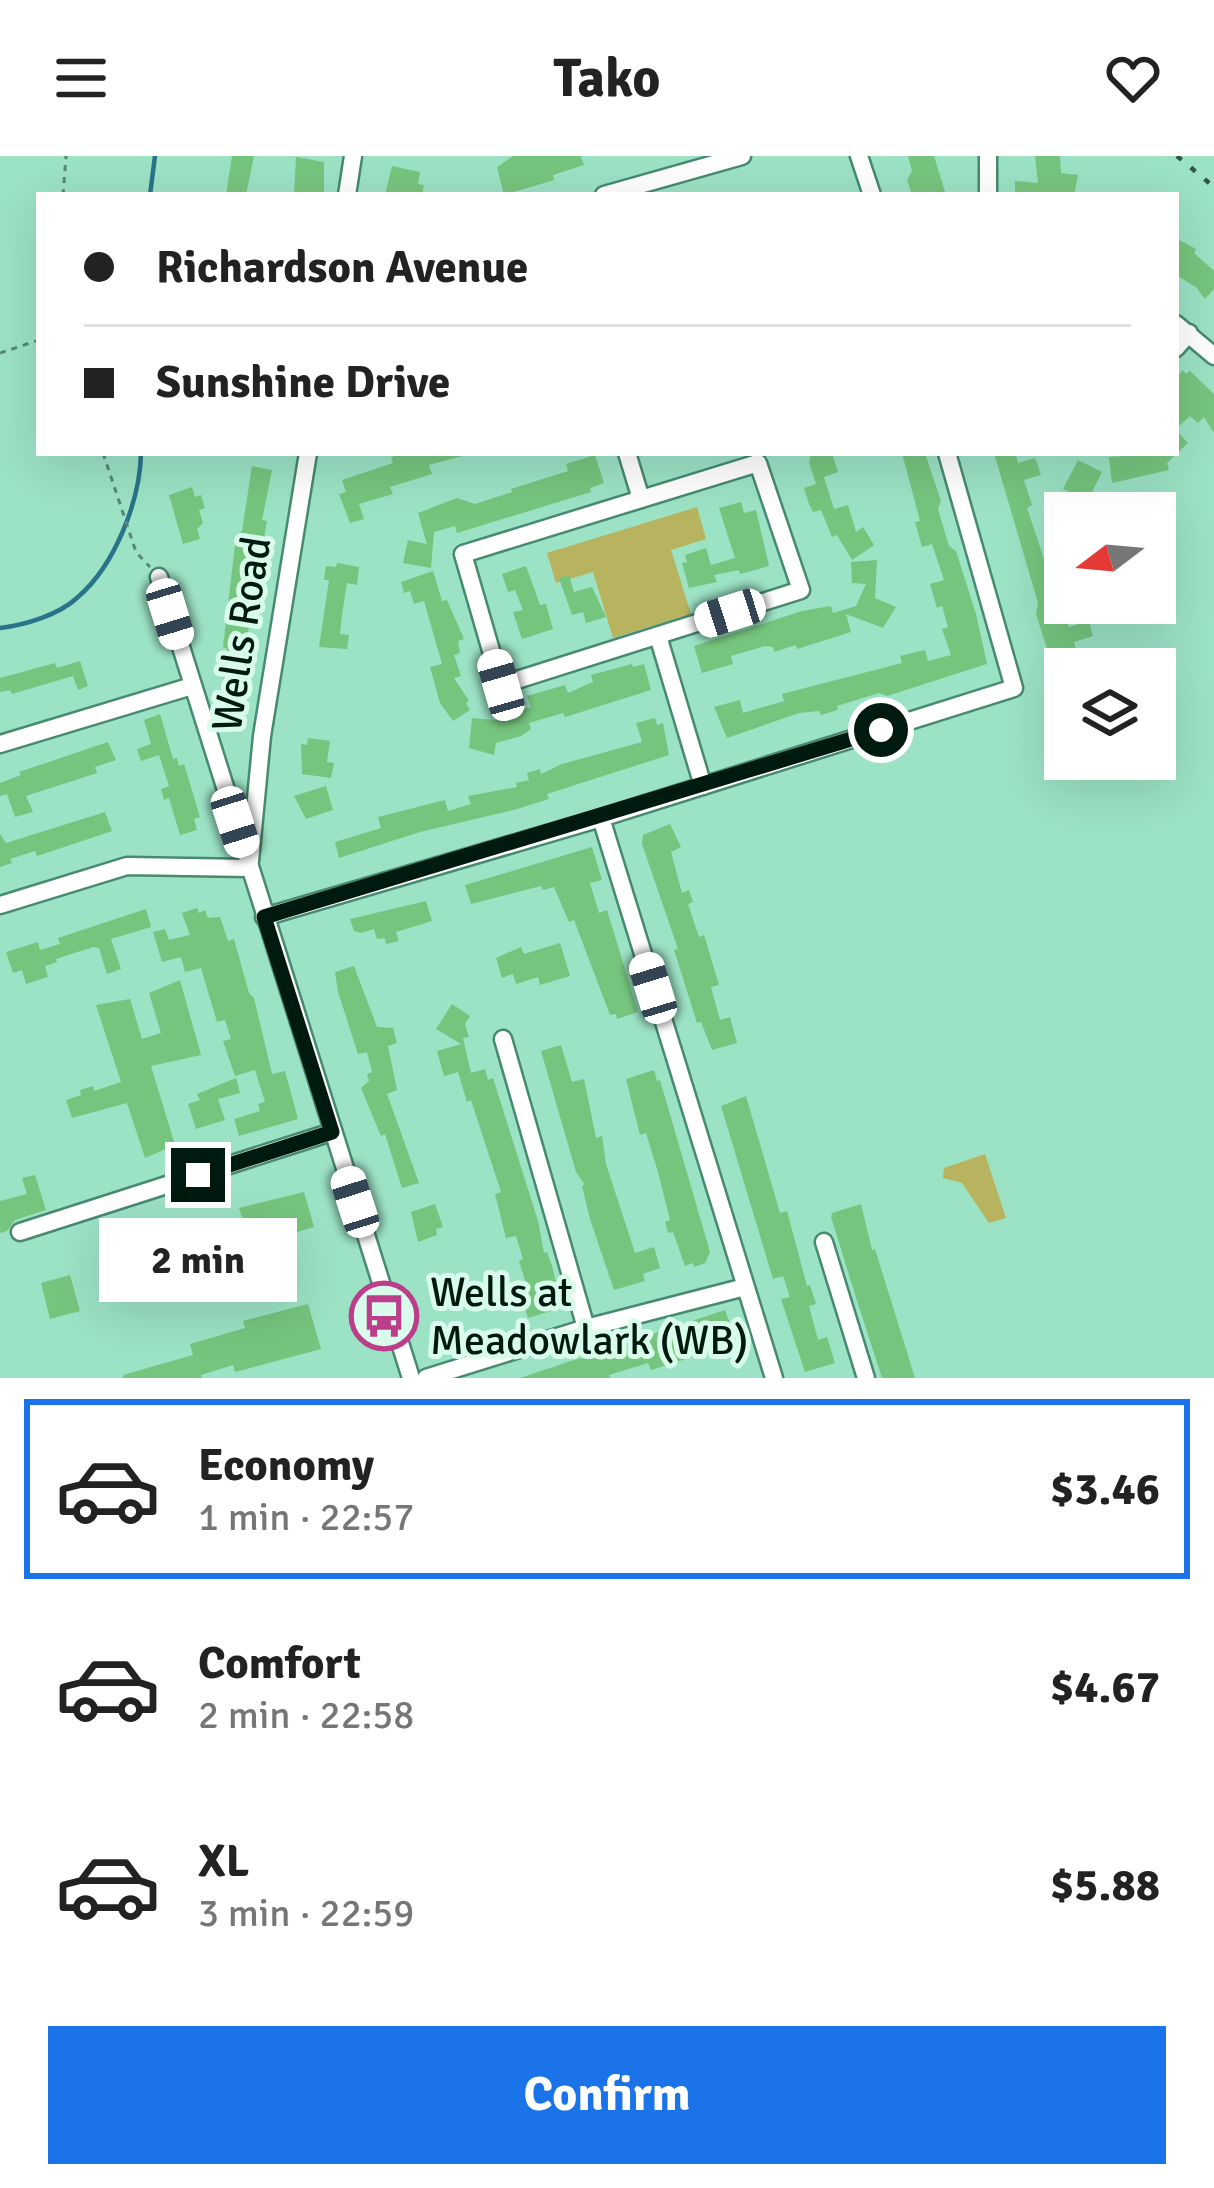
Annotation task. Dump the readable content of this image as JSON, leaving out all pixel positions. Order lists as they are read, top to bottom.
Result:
{
  "streets": {
    "street": ["Wells Road"]
  },
  "places": {
    "bus stop": ["Wells at Meadowlark (WB)"]
  },
  "north": "left",
  "page": {
    "header": "Tako",
    "banner": ["Richardson Avenue", "Sunshine Drive"],
    "bubble": "2 min",
    "list": [
      {
        "name": "Economy",
        "note": "1 min · 22:57",
        "value": "$3.46"
      },
      {
        "name": "Comfort",
        "note": "2 min · 22:58",
        "value": "$4.67"
      },
      {
        "name": "XL",
        "note": "3 min · 22:59",
        "value": "$5.88"
      }
    ],
    "buttons": "Confirm"
  }
}
